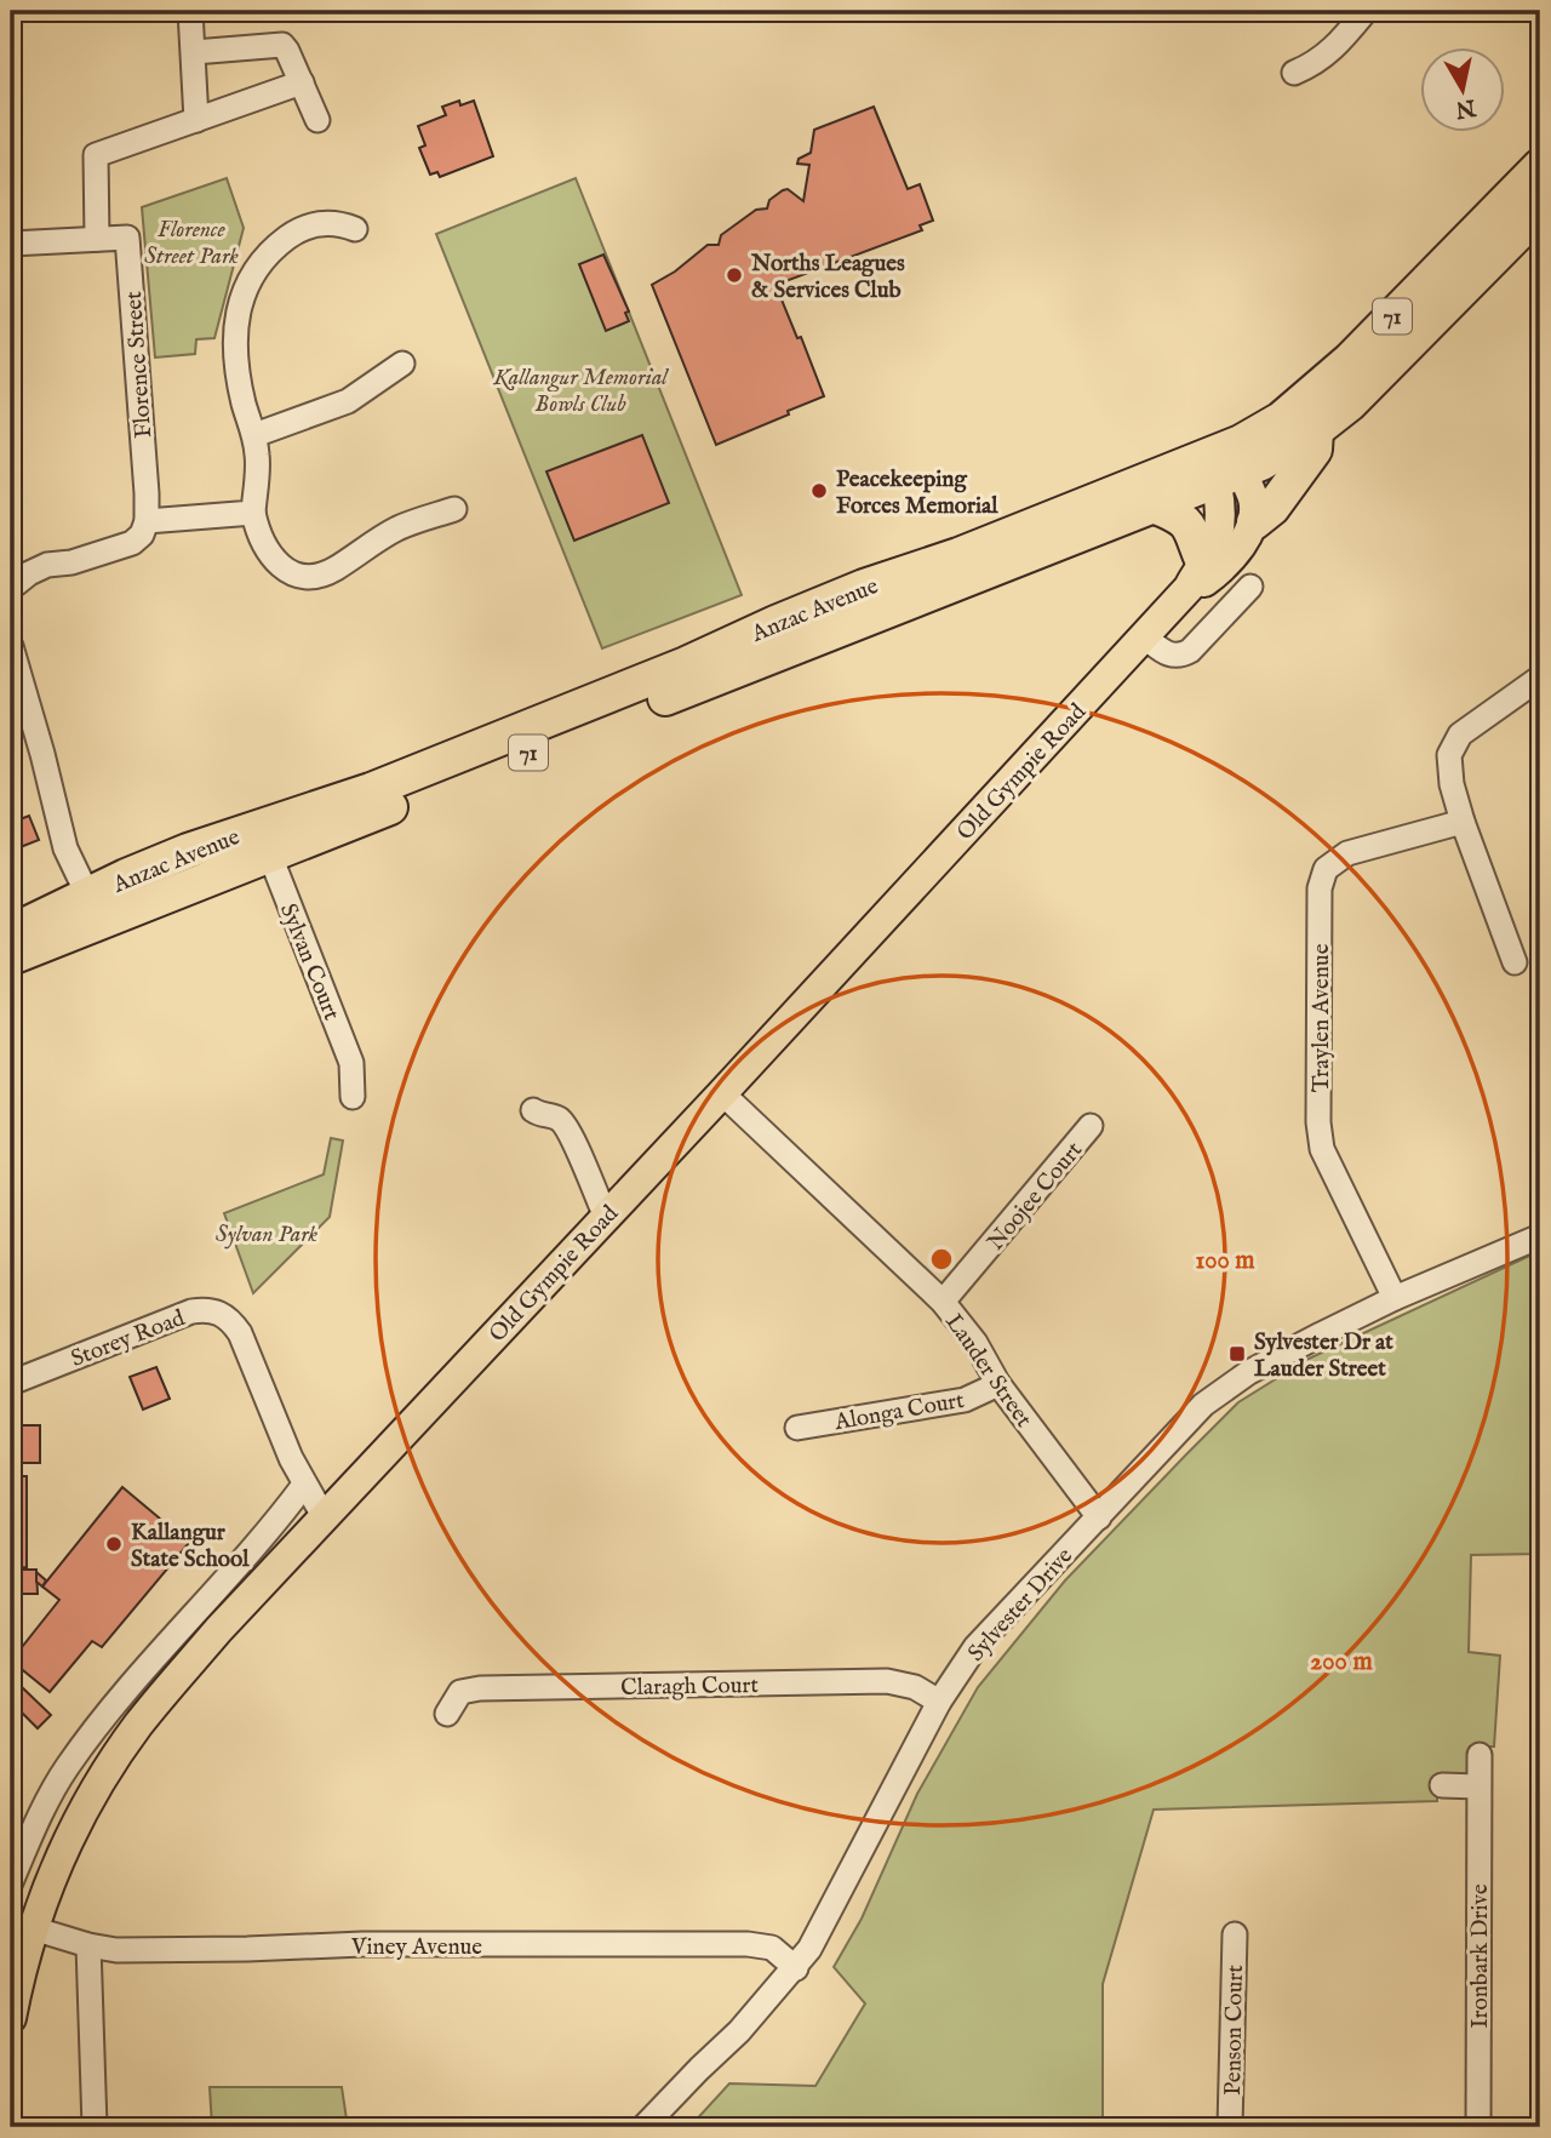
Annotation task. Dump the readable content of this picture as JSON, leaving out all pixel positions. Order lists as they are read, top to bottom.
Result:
{
  "streets": {
    "highway": ["71", "Anzac Avenue"],
    "main road": ["Old Gympie Road"],
    "street": [
      "Florence Street",
      "Sylvan Court",
      "Traylen Avenue",
      "Noojee Court",
      "Storey Road",
      "Lauder Street",
      "Alonga Court",
      "Sylvester Drive",
      "Claragh Court",
      "Viney Avenue",
      "Ironbark Drive",
      "Penson Court"
    ]
  },
  "crossings": [
    ["Anzac Avenue", "Old Gympie Road"],
    ["Anzac Avenue", "Sylvan Court"],
    ["Old Gympie Road", "Storey Road"],
    ["Old Gympie Road", "Lauder Street"],
    ["Old Gympie Road", "Viney Avenue"],
    ["Traylen Avenue", "Sylvester Drive"],
    ["Noojee Court", "Lauder Street"],
    ["Lauder Street", "Alonga Court"],
    ["Lauder Street", "Sylvester Drive"],
    ["Sylvester Drive", "Claragh Court"],
    ["Sylvester Drive", "Viney Avenue"]
  ],
  "parks": ["Florence Street Park", "Kallangur Memorial Bowls Club", "Sylvan Park"],
  "places": {
    "other": ["Norths Leagues & Services Club", "Peacekeeping Forces Memorial", "Kallangur State School"],
    "transit": ["Sylvester Dr at Lauder Street"]
  },
  "north": "bottom",
  "rings": ["100 m", "200 m"]
}
